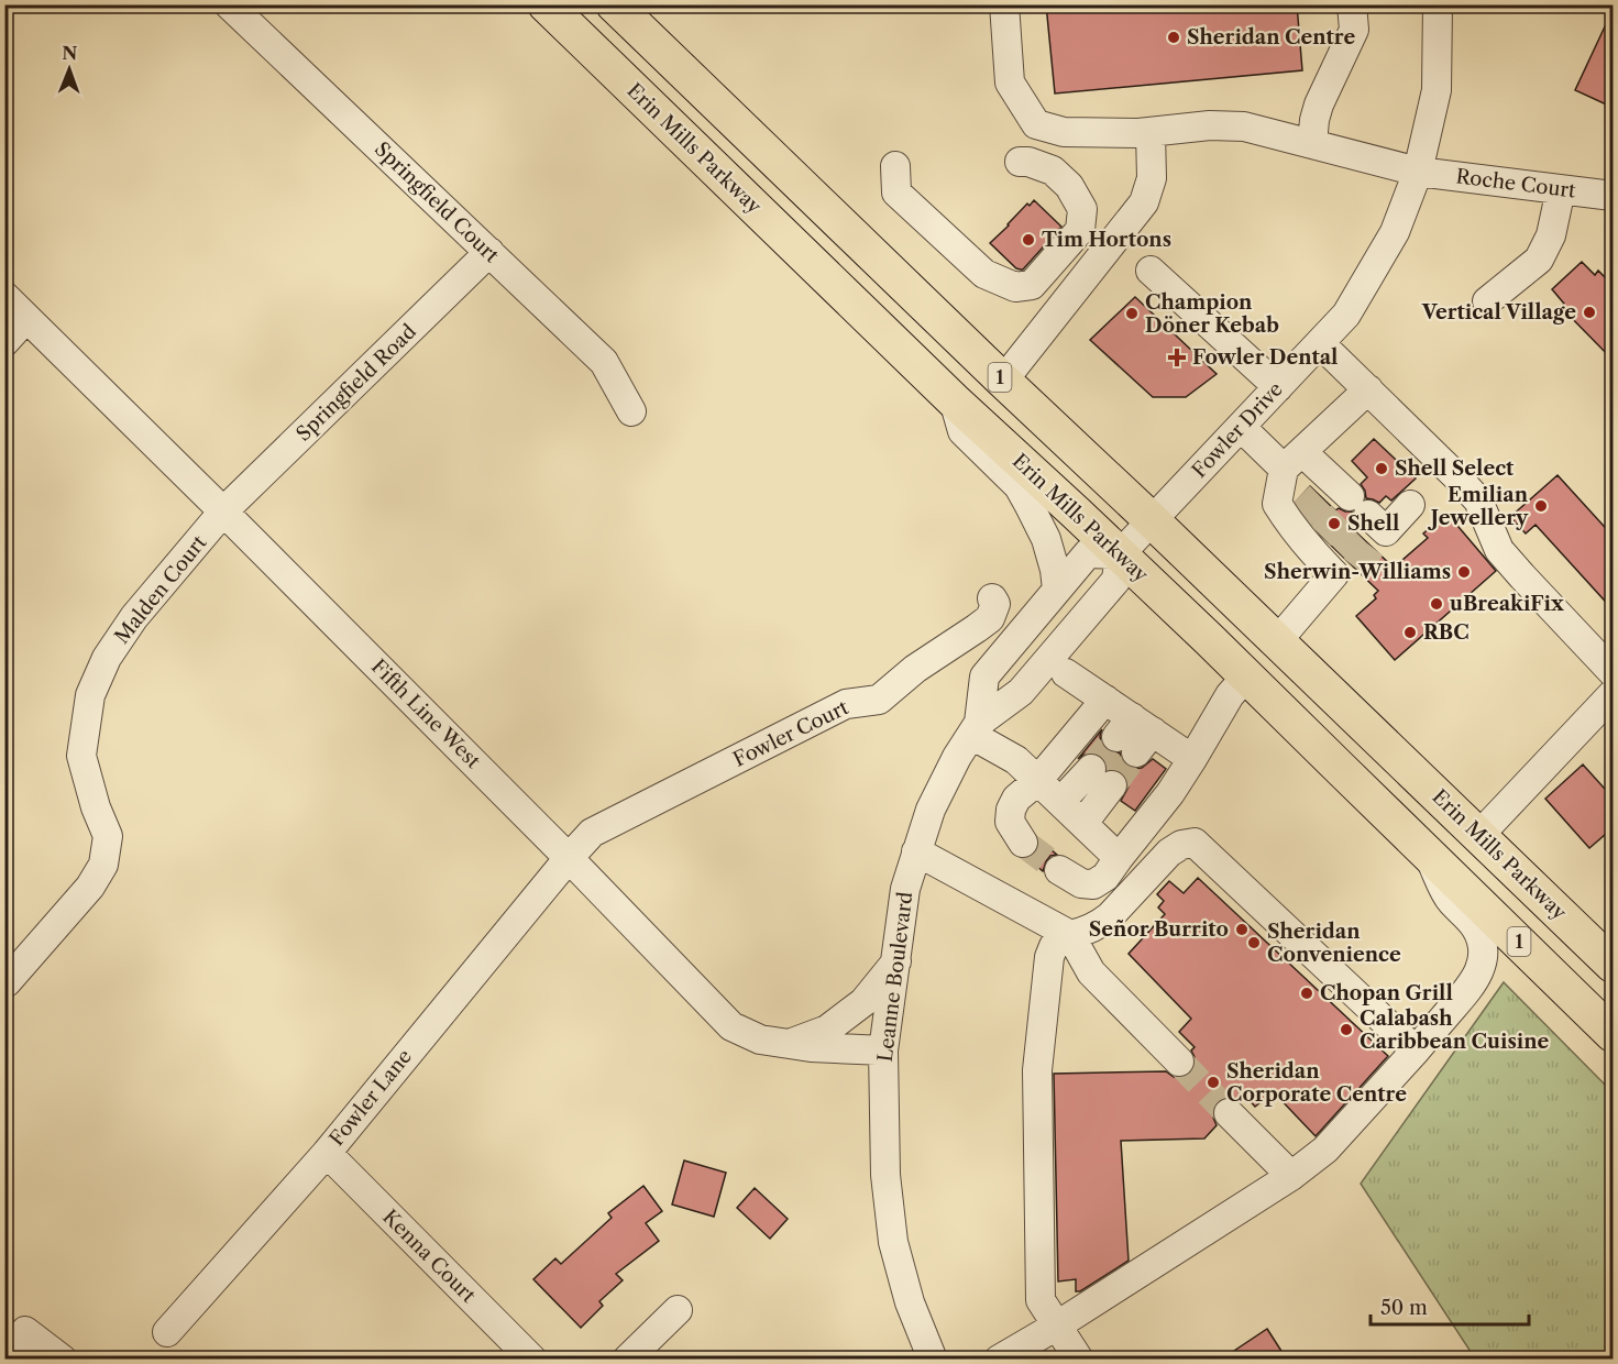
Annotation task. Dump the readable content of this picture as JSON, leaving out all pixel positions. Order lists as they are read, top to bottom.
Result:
{
  "streets": {
    "main road": ["Erin Mills Parkway", "1"],
    "street": [
      "Roche Court",
      "Springfield Court",
      "Springfield Road",
      "Fowler Drive",
      "Malden Court",
      "Fifth Line West",
      "Fowler Court",
      "Leanne Boulevard",
      "Fowler Lane",
      "Kenna Court"
    ]
  },
  "crossings": [
    ["Erin Mills Parkway", "Fowler Drive"],
    ["Erin Mills Parkway", "Leanne Boulevard"],
    ["Roche Court", "Fowler Drive"],
    ["Springfield Court", "Springfield Road"],
    ["Springfield Road", "Malden Court"],
    ["Springfield Road", "Fifth Line West"],
    ["Fowler Drive", "Leanne Boulevard"],
    ["Malden Court", "Fifth Line West"],
    ["Fifth Line West", "Fowler Court"],
    ["Fifth Line West", "Leanne Boulevard"],
    ["Fifth Line West", "Fowler Lane"],
    ["Fowler Court", "Fowler Lane"],
    ["Fowler Lane", "Kenna Court"]
  ],
  "places": {
    "other": [
      "Sheridan Centre",
      "Tim Hortons",
      "Vertical Village",
      "Champion Döner Kebab",
      "Shell Select",
      "Emilian Jewellery",
      "Shell",
      "Sherwin-Williams",
      "uBreakiFix",
      "RBC",
      "Señor Burrito",
      "Sheridan Convenience",
      "Chopan Grill",
      "Calabash Caribbean Cuisine",
      "Sheridan Corporate Centre"
    ],
    "health": ["Fowler Dental"]
  },
  "scale_bar": "50 m",
  "north": "top"
}
